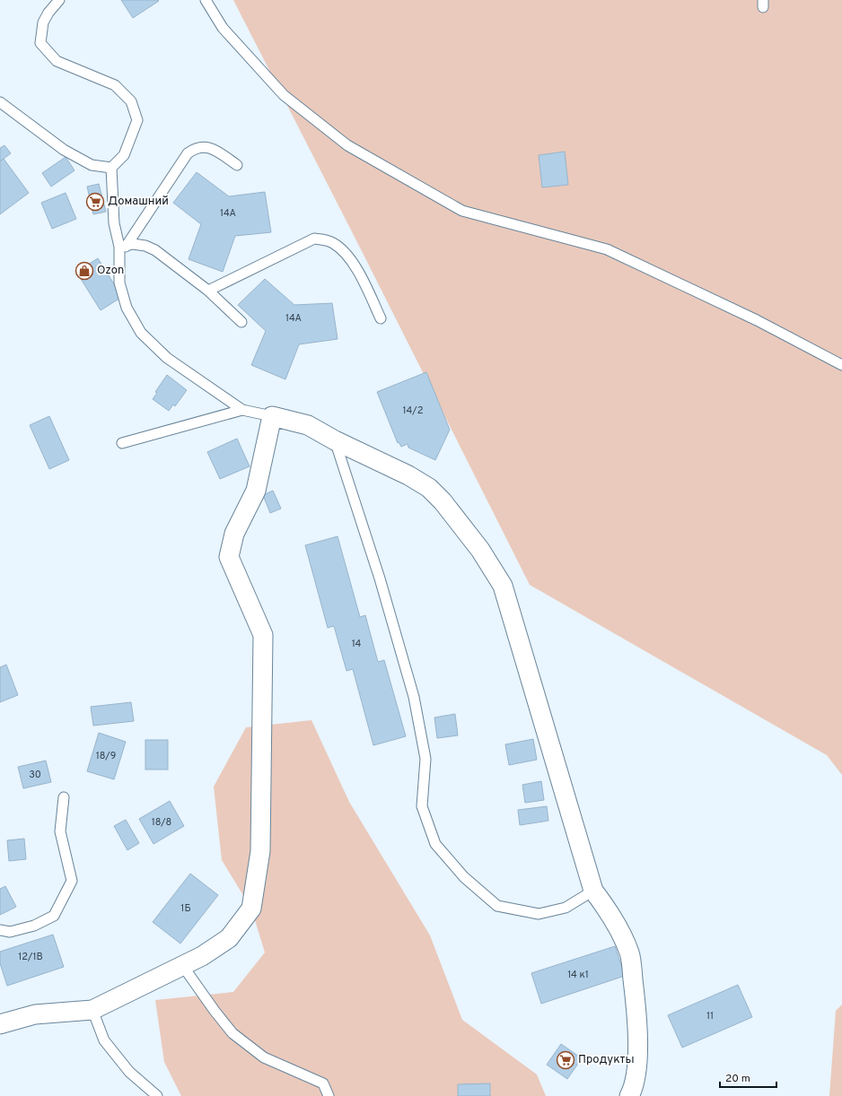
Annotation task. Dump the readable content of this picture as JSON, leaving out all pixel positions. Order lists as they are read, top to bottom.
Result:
{
  "places": {
    "supermarket": ["Домашний", "Продукты"],
    "shop": ["Ozon"]
  },
  "house_numbers": [
    "14А",
    "14А",
    "14/2",
    "14",
    "18/9",
    "30",
    "18/8",
    "1Б",
    "12/1В",
    "14 к1",
    "11"
  ],
  "scale_bar": "20 m"
}
